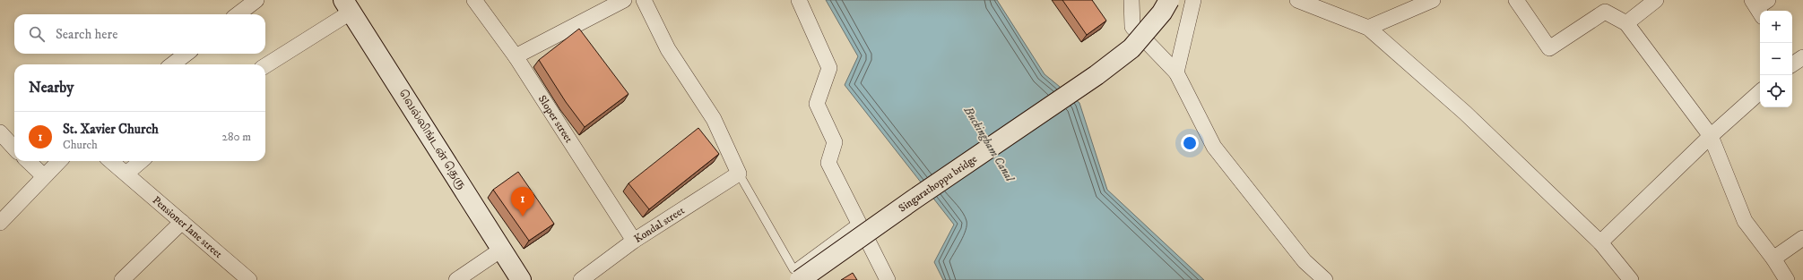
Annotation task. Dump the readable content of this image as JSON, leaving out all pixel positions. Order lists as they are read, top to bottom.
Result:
{
  "streets": {
    "main road": ["வெல்லிங்டன் தெரு", "Singarathoppu bridge"],
    "street": ["Sloper street", "Kondal street", "Pensioner lane street"]
  },
  "crossings": [
    ["Sloper street", "Kondal street"]
  ],
  "water": ["Buckingham Canal"],
  "page": {
    "map_buttons": ["+", "−"],
    "search": "Search here",
    "heading": "Nearby",
    "list": [
      {
        "mark": "1",
        "name": "St. Xavier Church",
        "note": "Church",
        "value": "280 m"
      }
    ],
    "pins": "1"
  }
}
